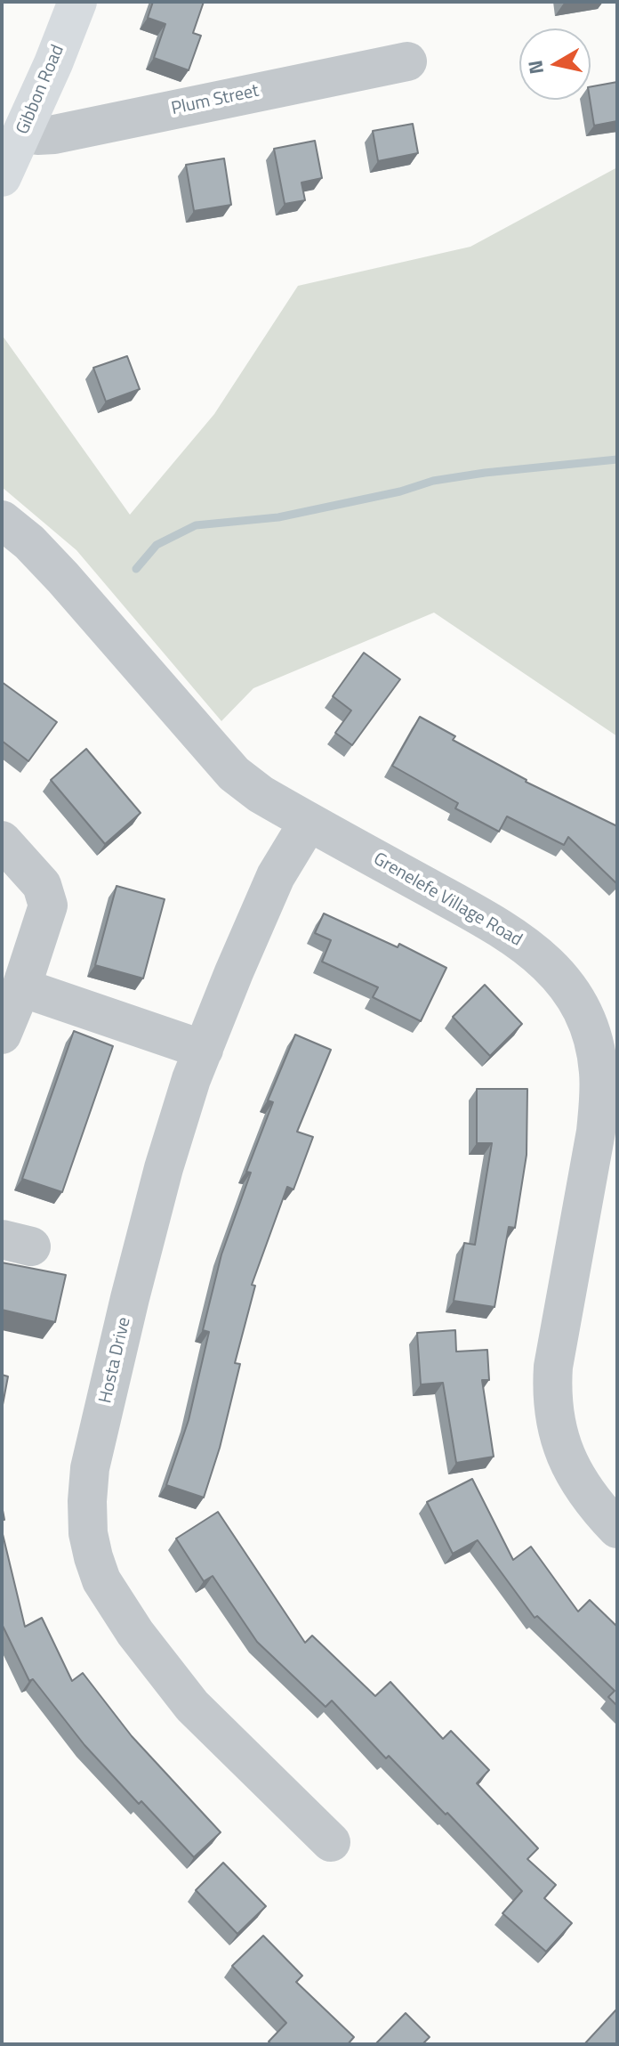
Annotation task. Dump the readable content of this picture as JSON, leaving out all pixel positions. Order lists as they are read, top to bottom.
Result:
{
  "streets": {
    "main road": ["Gibbon Road"],
    "street": ["Plum Street", "Grenelefe Village Road", "Hosta Drive"]
  },
  "crossings": [
    ["Gibbon Road", "Plum Street"],
    ["Grenelefe Village Road", "Hosta Drive"]
  ],
  "north": "left"
}
